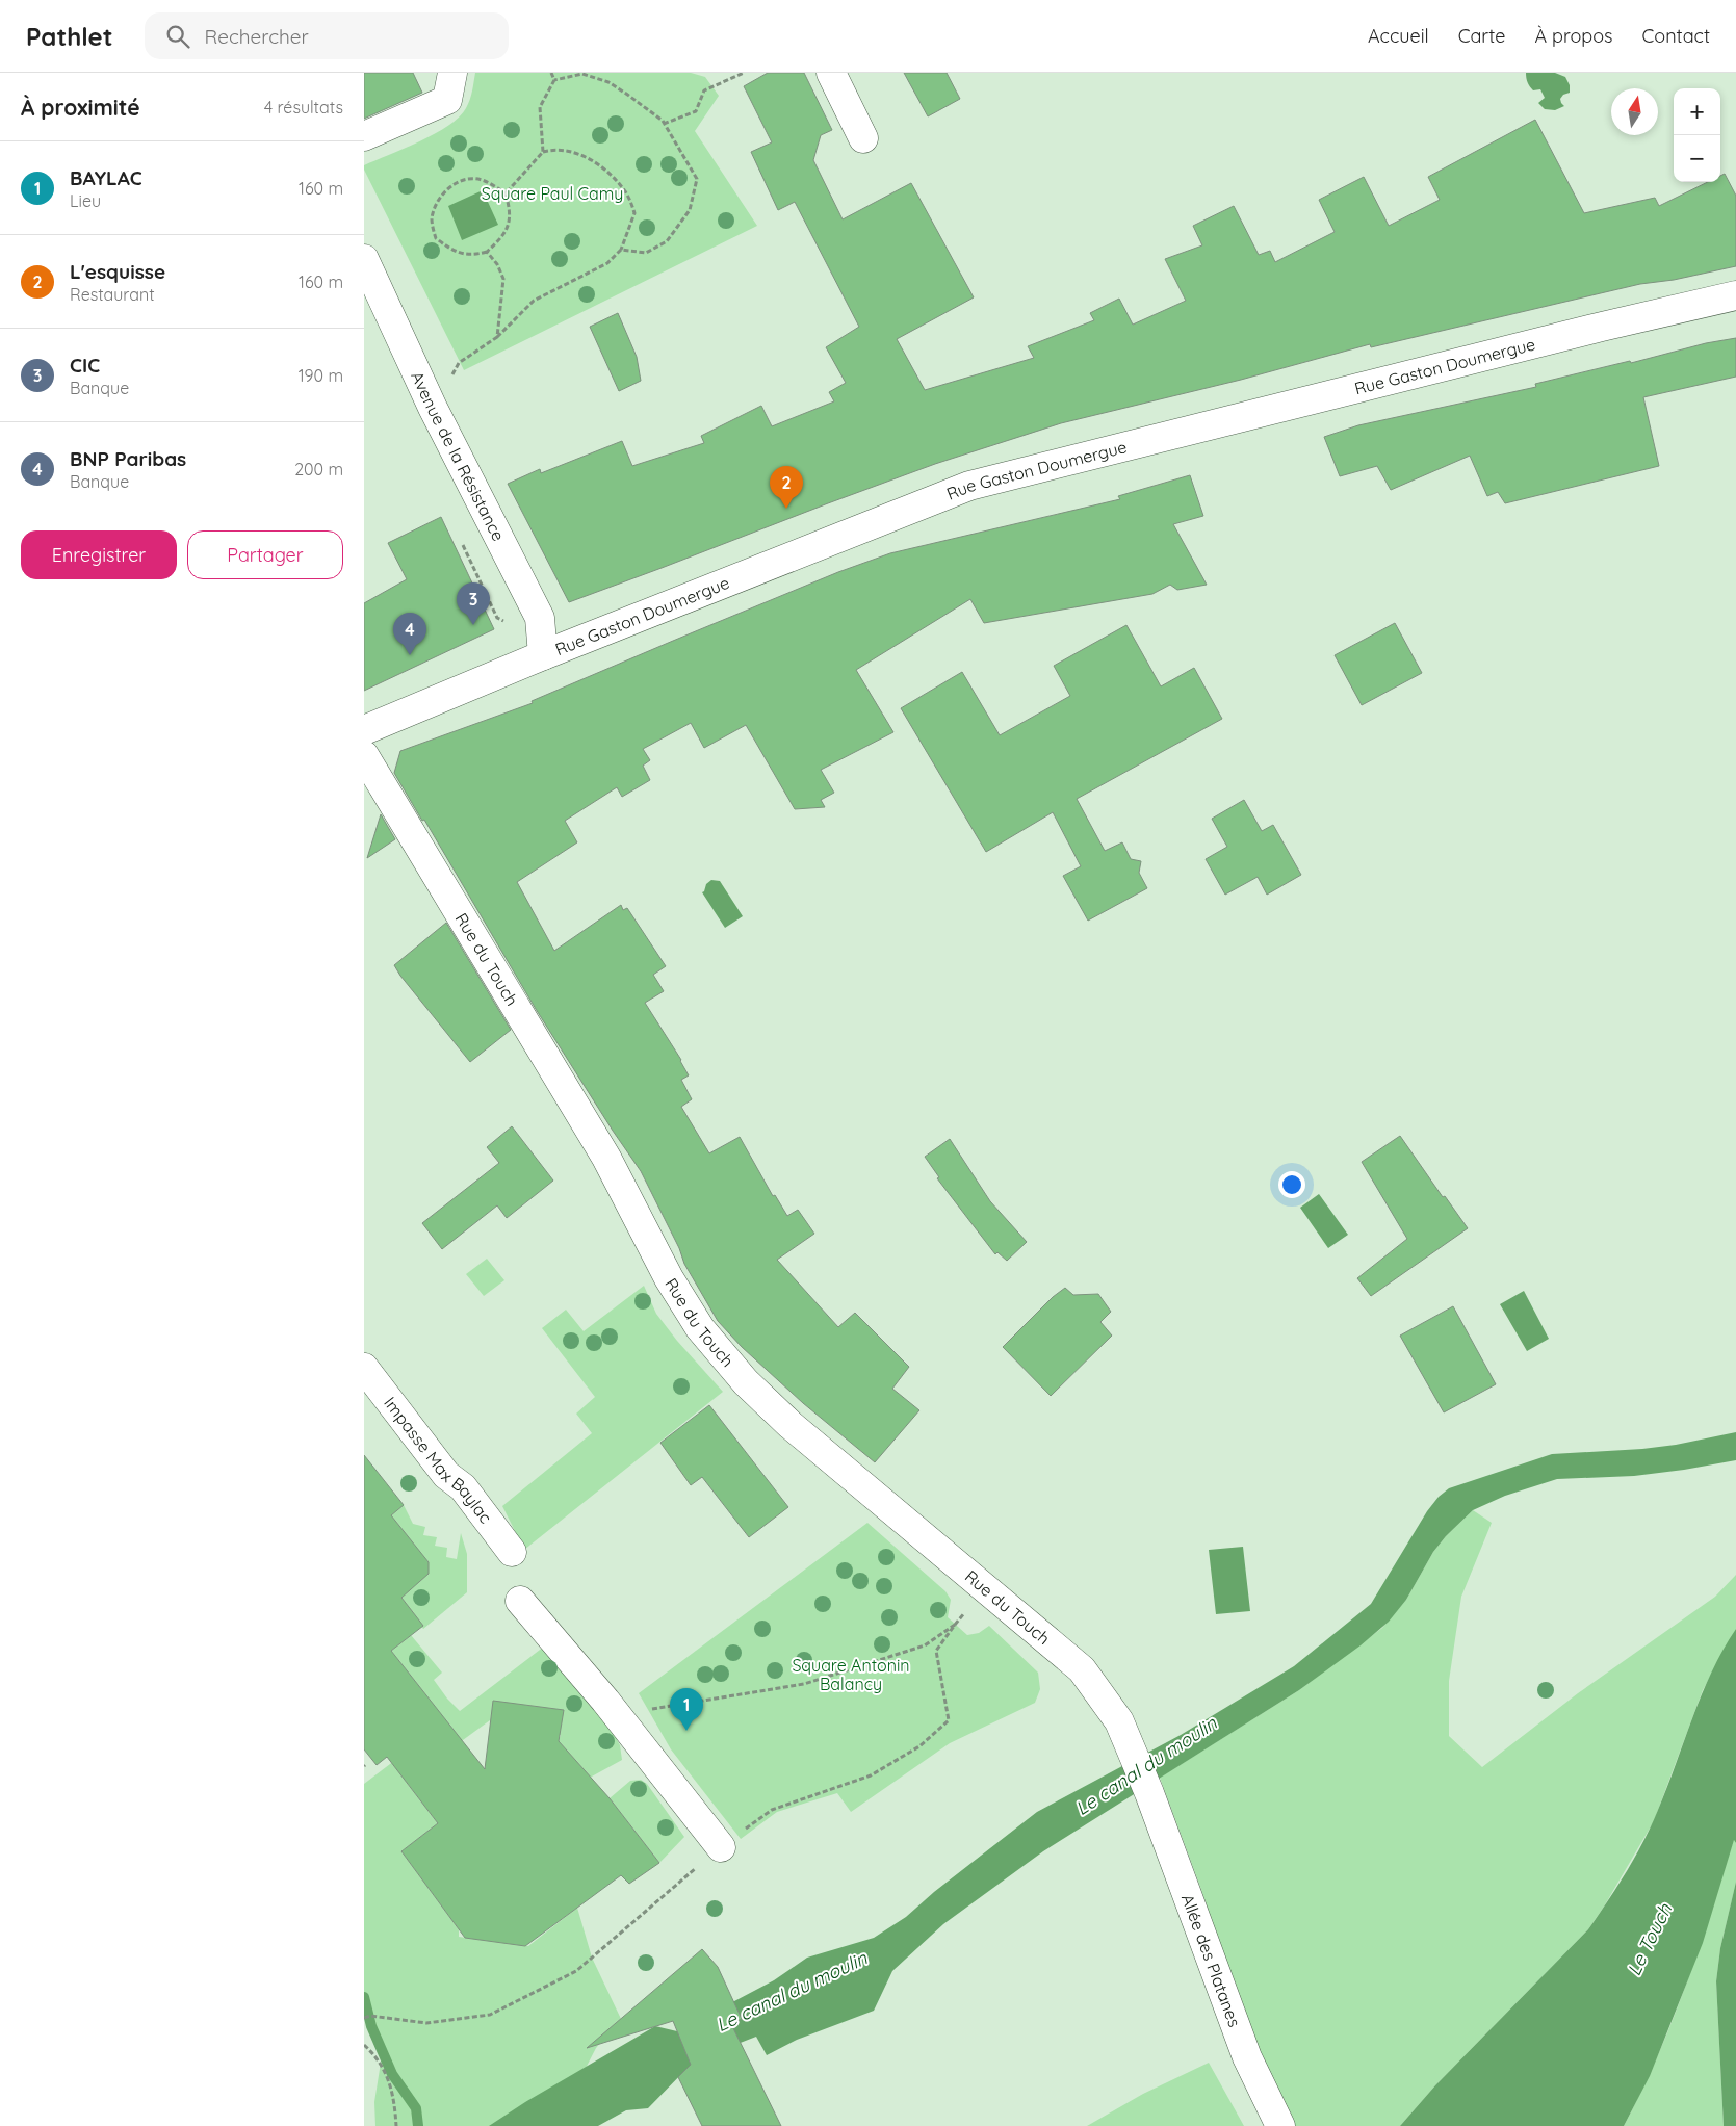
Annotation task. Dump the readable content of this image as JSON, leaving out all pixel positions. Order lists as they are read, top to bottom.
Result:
{
  "streets": {
    "street": [
      "Rue Gaston Doumergue",
      "Avenue de la Résistance",
      "Rue du Touch",
      "Impasse Max Baylac",
      "Allée des Platanes"
    ]
  },
  "crossings": [
    ["Rue Gaston Doumergue", "Avenue de la Résistance"],
    ["Rue du Touch", "Allée des Platanes"]
  ],
  "water": ["Le canal du moulin", "Le Touch"],
  "parks": ["Square Paul Camy", "Square Antonin Balancy"],
  "north": "top",
  "page": {
    "header": "Pathlet",
    "search": "Rechercher",
    "nav": [
      "Accueil",
      "Carte",
      "À propos",
      "Contact"
    ],
    "heading": ["À proximité", "4 résultats"],
    "map_buttons": ["+", "−"],
    "list": [
      {
        "mark": "1",
        "name": "BAYLAC",
        "note": "Lieu",
        "value": "160 m"
      },
      {
        "mark": "2",
        "name": "L'esquisse",
        "note": "Restaurant",
        "value": "160 m"
      },
      {
        "mark": "3",
        "name": "CIC",
        "note": "Banque",
        "value": "190 m"
      },
      {
        "mark": "4",
        "name": "BNP Paribas",
        "note": "Banque",
        "value": "200 m"
      }
    ],
    "pins": [
      "2",
      "3",
      "4",
      "1"
    ],
    "buttons": ["Enregistrer", "Partager"]
  }
}
